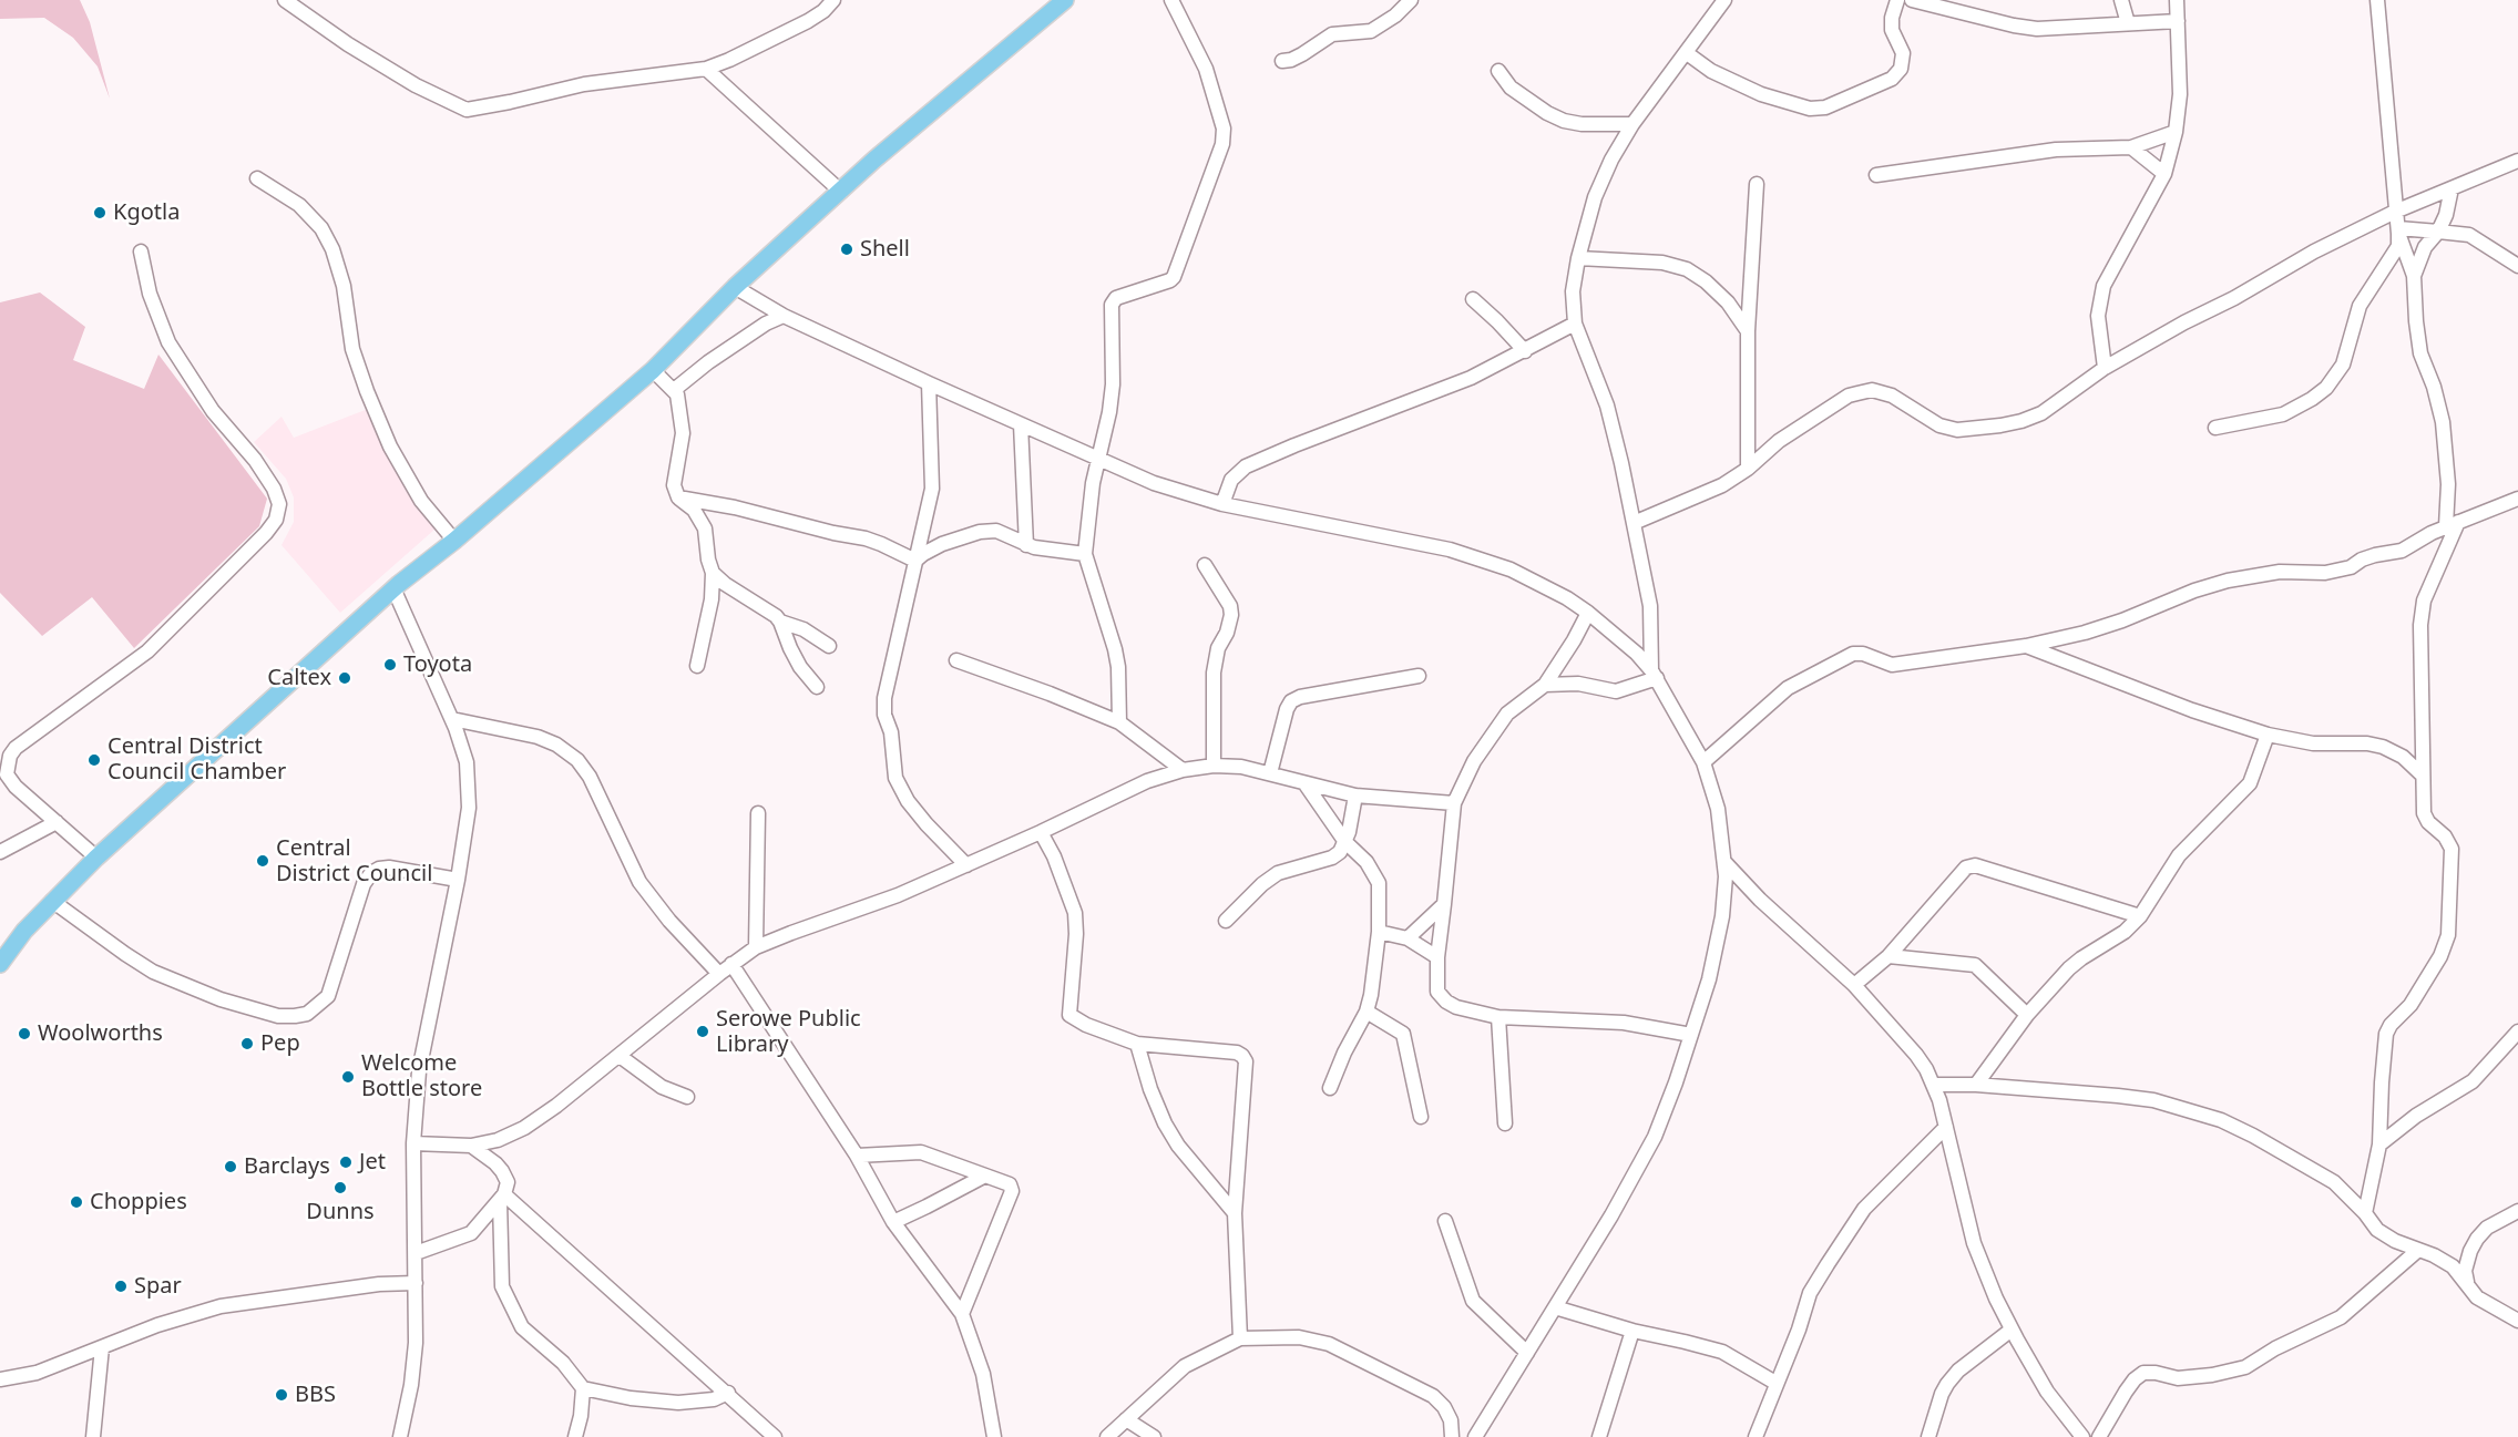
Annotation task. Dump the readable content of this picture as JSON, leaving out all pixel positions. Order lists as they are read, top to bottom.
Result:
{
  "places": [
    "Kgotla",
    "Shell",
    "Toyota",
    "Caltex",
    "Central District Council Chamber",
    "Central District Council",
    "Serowe Public Library",
    "Woolworths",
    "Pep",
    "Welcome Bottle store",
    "Jet",
    "Barclays",
    "Dunns",
    "Choppies",
    "Spar",
    "BBS"
  ]
}
